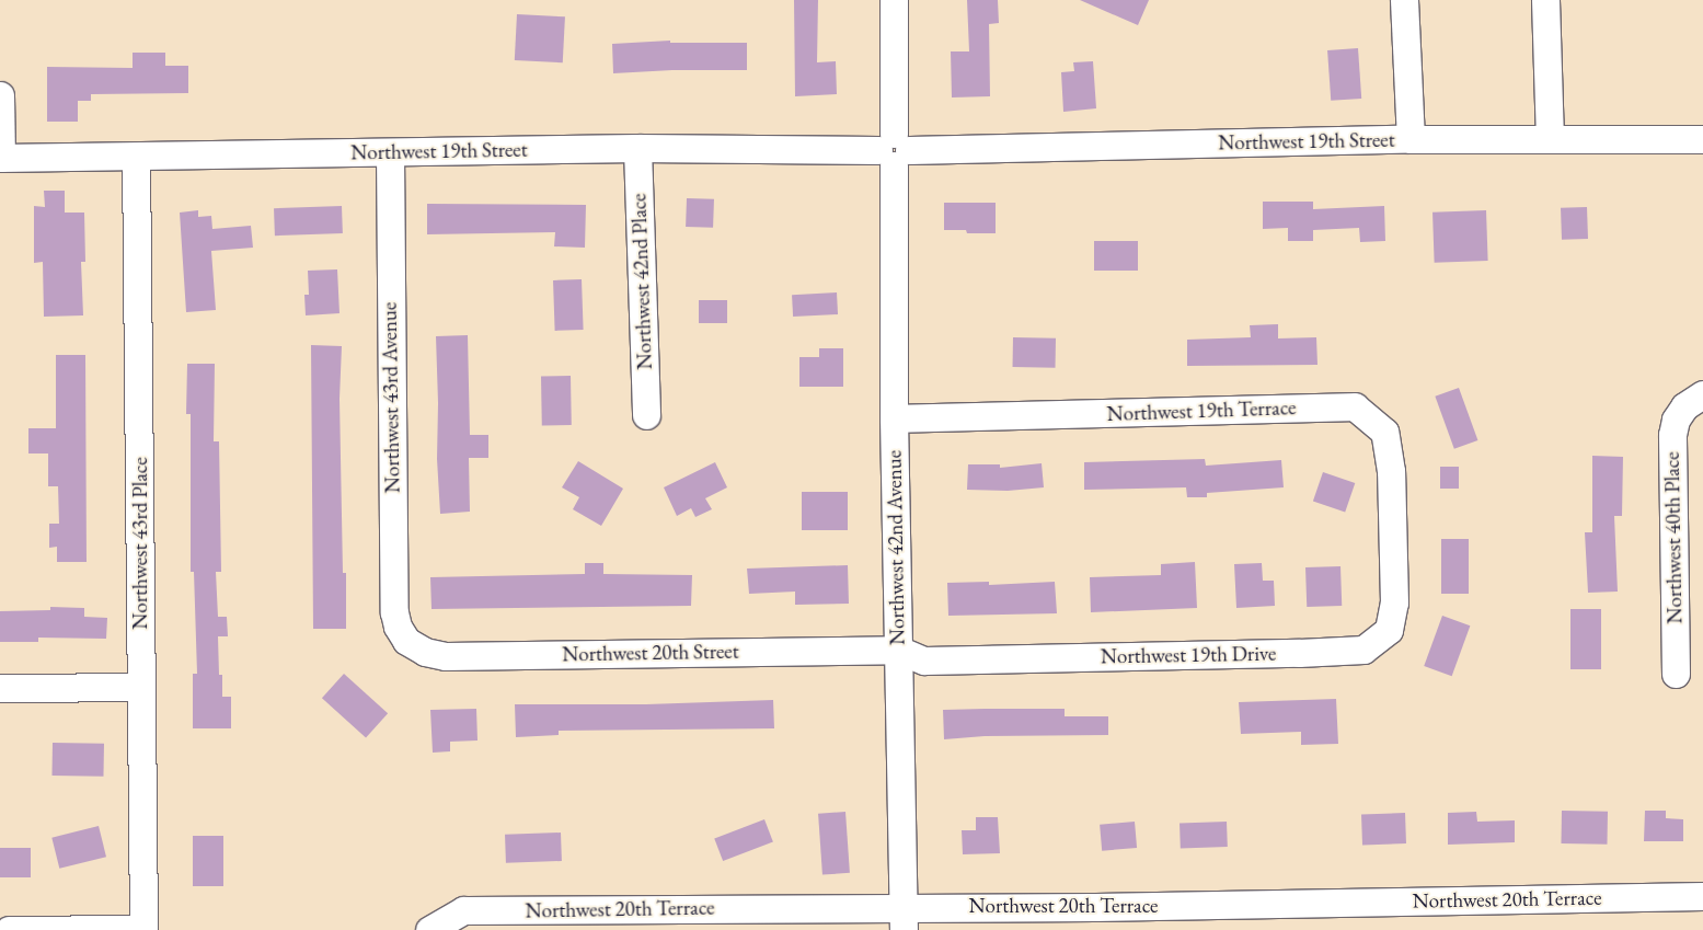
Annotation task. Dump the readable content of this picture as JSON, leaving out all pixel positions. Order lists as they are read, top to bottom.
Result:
{
  "streets": {
    "street": [
      "Northwest 19th Street",
      "Northwest 42nd Place",
      "Northwest 43rd Avenue",
      "Northwest 19th Terrace",
      "Northwest 40th Place",
      "Northwest 43rd Place",
      "Northwest 42nd Avenue",
      "Northwest 20th Street",
      "Northwest 19th Drive",
      "Northwest 20th Terrace"
    ]
  },
  "crossings": [
    ["Northwest 19th Street", "Northwest 42nd Place"],
    ["Northwest 19th Street", "Northwest 43rd Avenue"],
    ["Northwest 19th Street", "Northwest 43rd Place"],
    ["Northwest 19th Street", "Northwest 42nd Avenue"],
    ["Northwest 43rd Avenue", "Northwest 20th Street"],
    ["Northwest 19th Terrace", "Northwest 42nd Avenue"],
    ["Northwest 19th Terrace", "Northwest 19th Drive"],
    ["Northwest 42nd Avenue", "Northwest 20th Street"],
    ["Northwest 42nd Avenue", "Northwest 19th Drive"],
    ["Northwest 42nd Avenue", "Northwest 20th Terrace"],
    ["Northwest 20th Street", "Northwest 19th Drive"]
  ]
}
